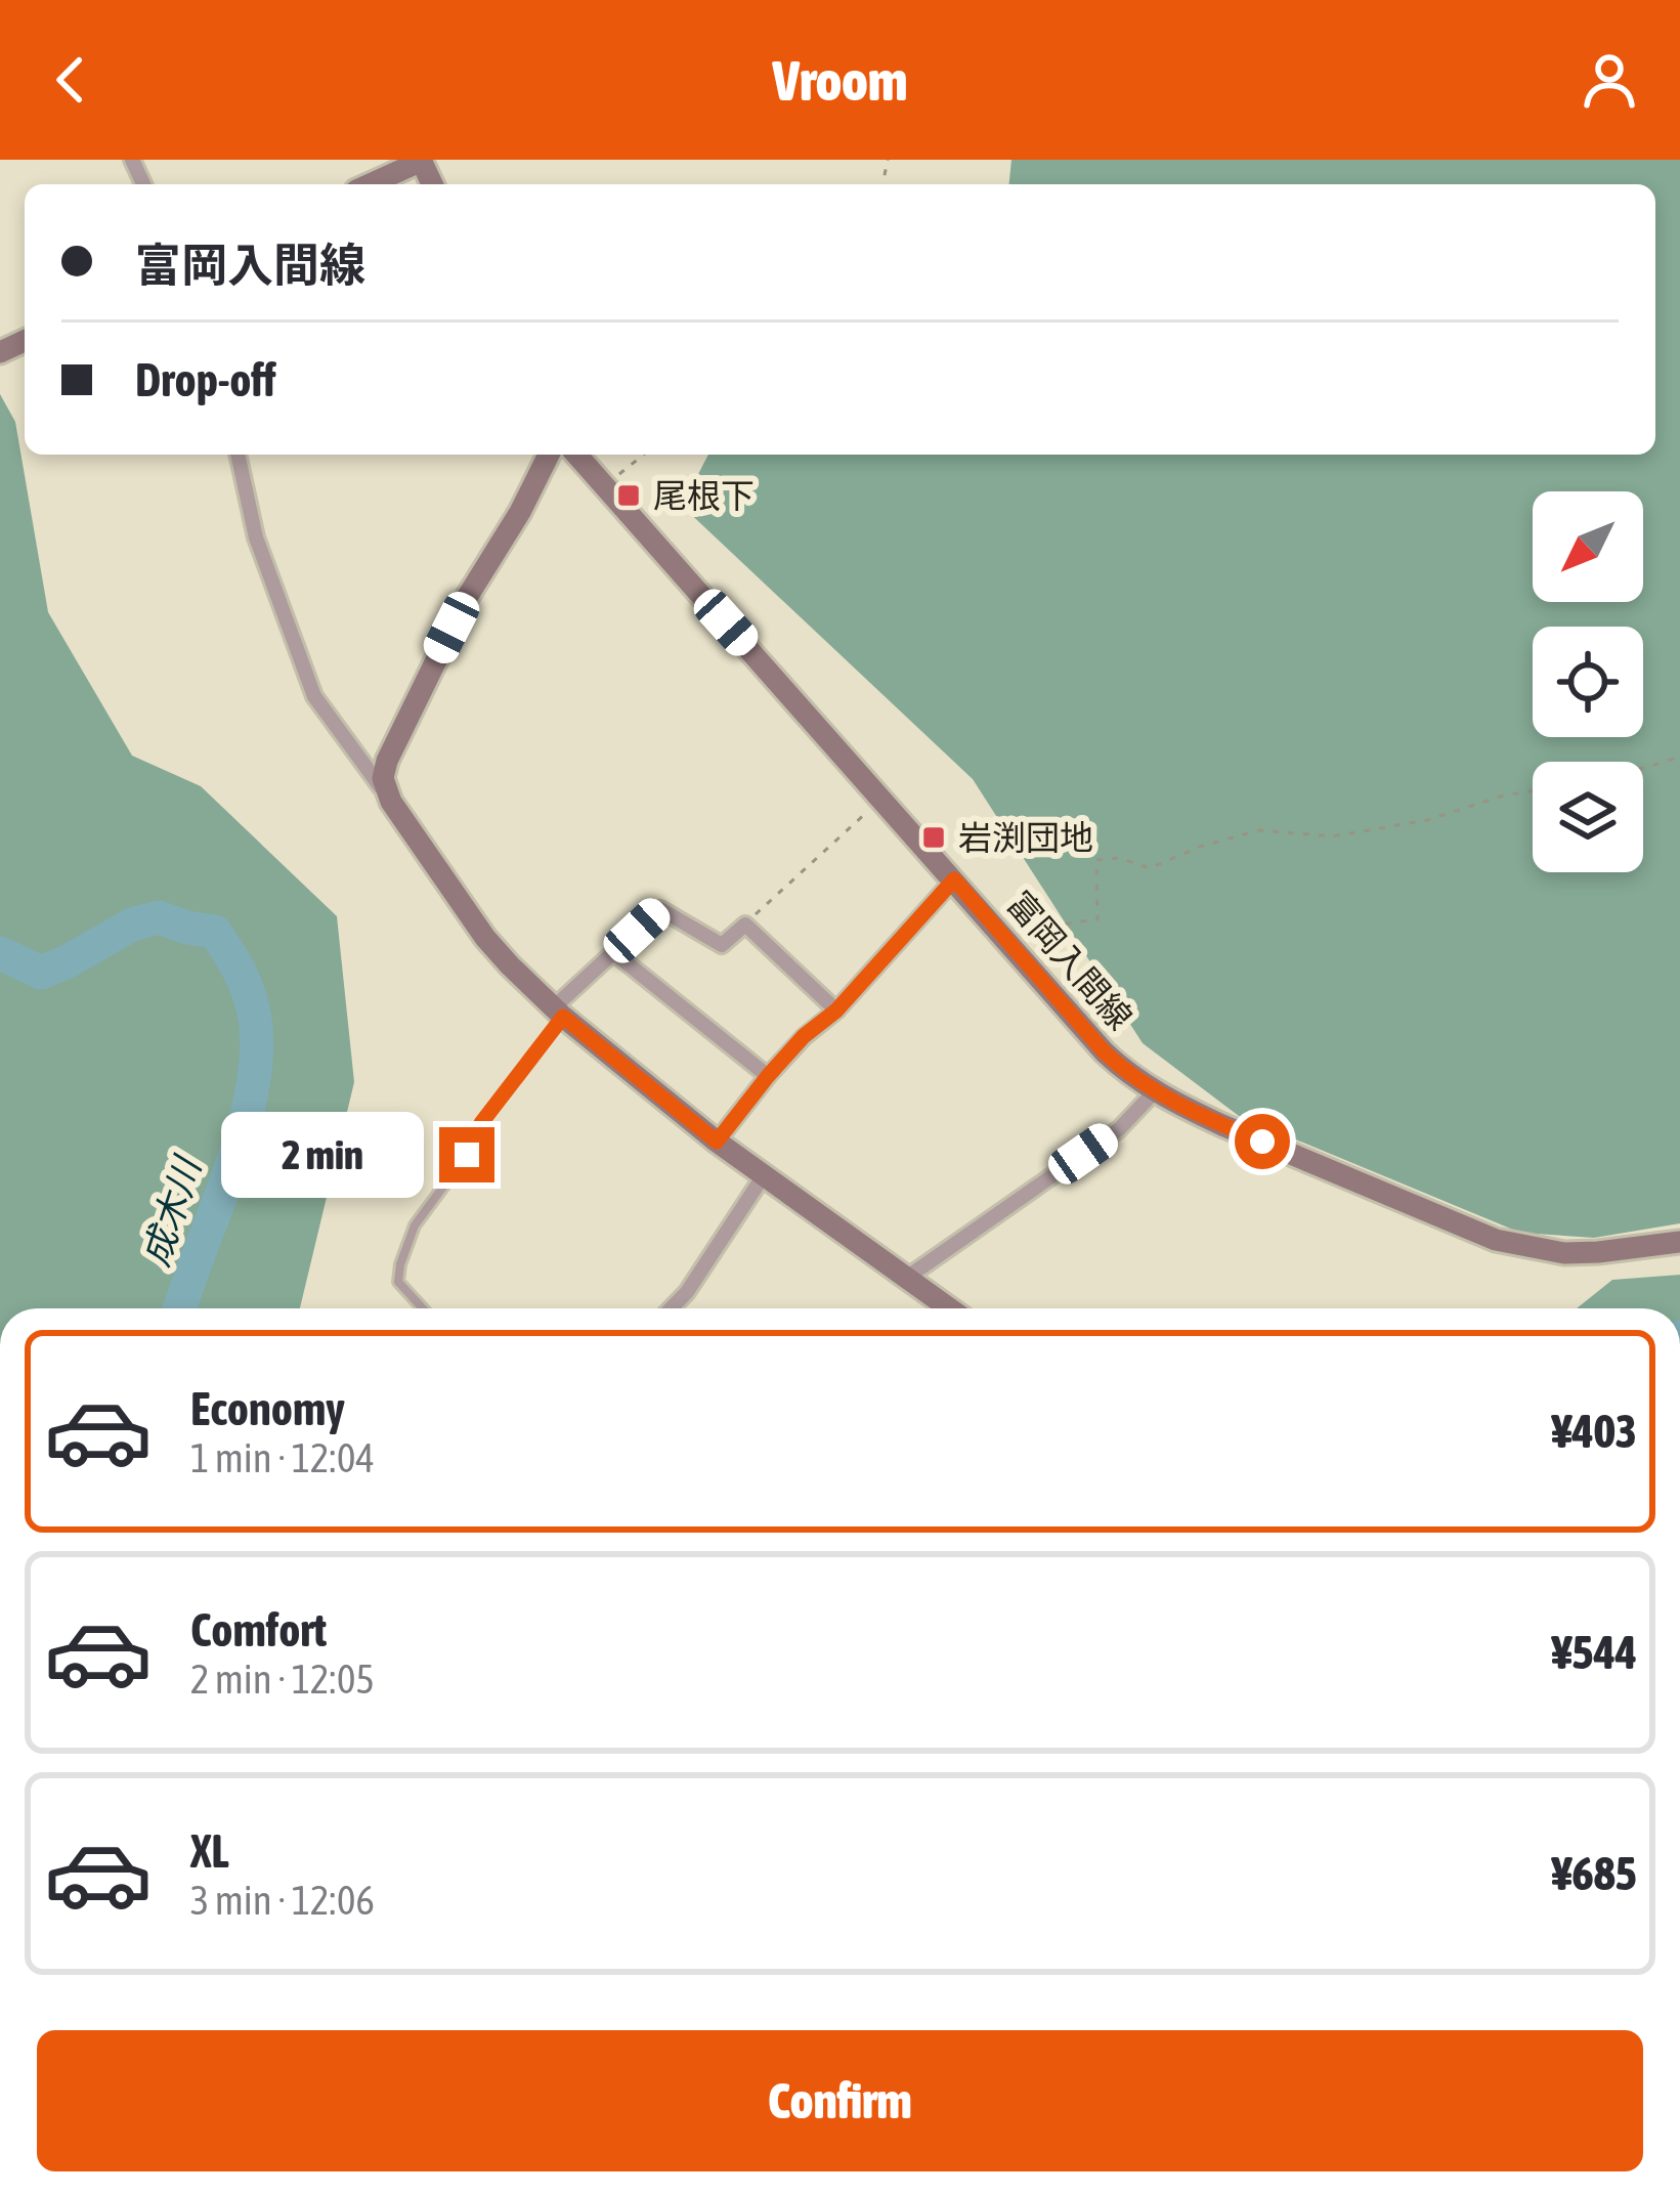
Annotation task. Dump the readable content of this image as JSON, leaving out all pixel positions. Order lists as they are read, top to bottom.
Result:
{
  "streets": {
    "main road": ["富岡入間線"]
  },
  "water": ["成木川"],
  "places": {
    "transit": ["尾根下", "岩渕団地"]
  },
  "north": "bottom left",
  "page": {
    "header": "Vroom",
    "banner": ["富岡入間線", "Drop-off"],
    "bubble": "2 min",
    "list": [
      {
        "name": "Economy",
        "note": "1 min · 12:04",
        "value": "¥403"
      },
      {
        "name": "Comfort",
        "note": "2 min · 12:05",
        "value": "¥544"
      },
      {
        "name": "XL",
        "note": "3 min · 12:06",
        "value": "¥685"
      }
    ],
    "buttons": "Confirm"
  }
}
